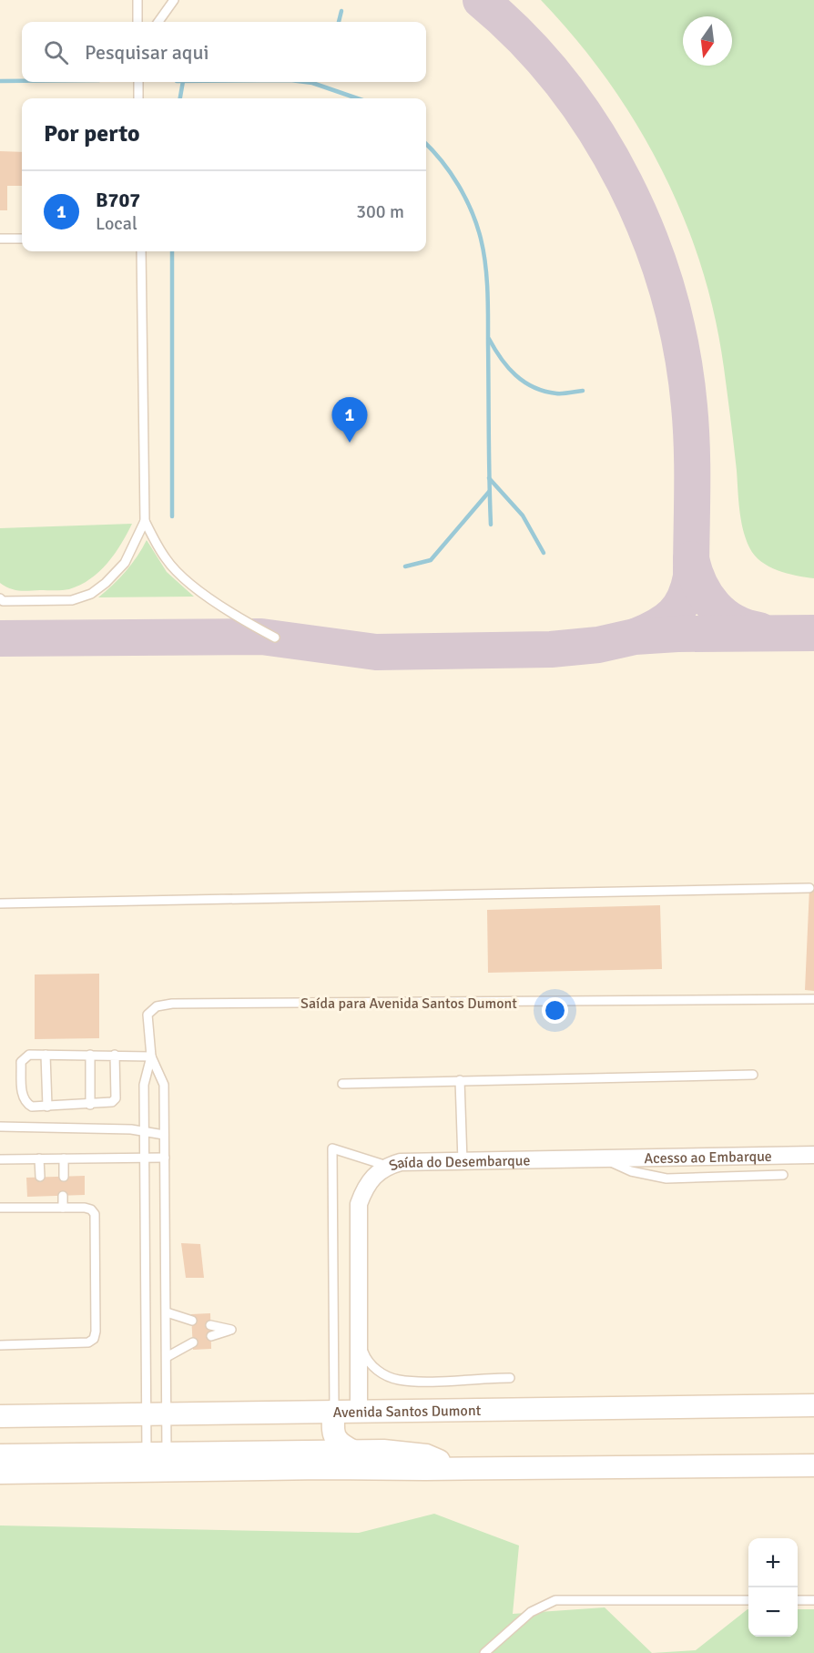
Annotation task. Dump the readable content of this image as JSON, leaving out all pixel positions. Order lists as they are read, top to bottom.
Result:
{
  "streets": {
    "main road": ["Avenida Santos Dumont"],
    "street": ["Acesso ao Embarque", "Saída do Desembarque"],
    "lane": ["Saída para Avenida Santos Dumont"]
  },
  "crossings": [
    ["Acesso ao Embarque", "Saída do Desembarque"],
    ["Saída do Desembarque", "Avenida Santos Dumont"]
  ],
  "north": "bottom",
  "page": {
    "search": "Pesquisar aqui",
    "heading": "Por perto",
    "list": [
      {
        "mark": "1",
        "name": "B707",
        "note": "Local",
        "value": "300 m"
      }
    ],
    "pins": "1",
    "map_buttons": ["+", "−"]
  }
}
